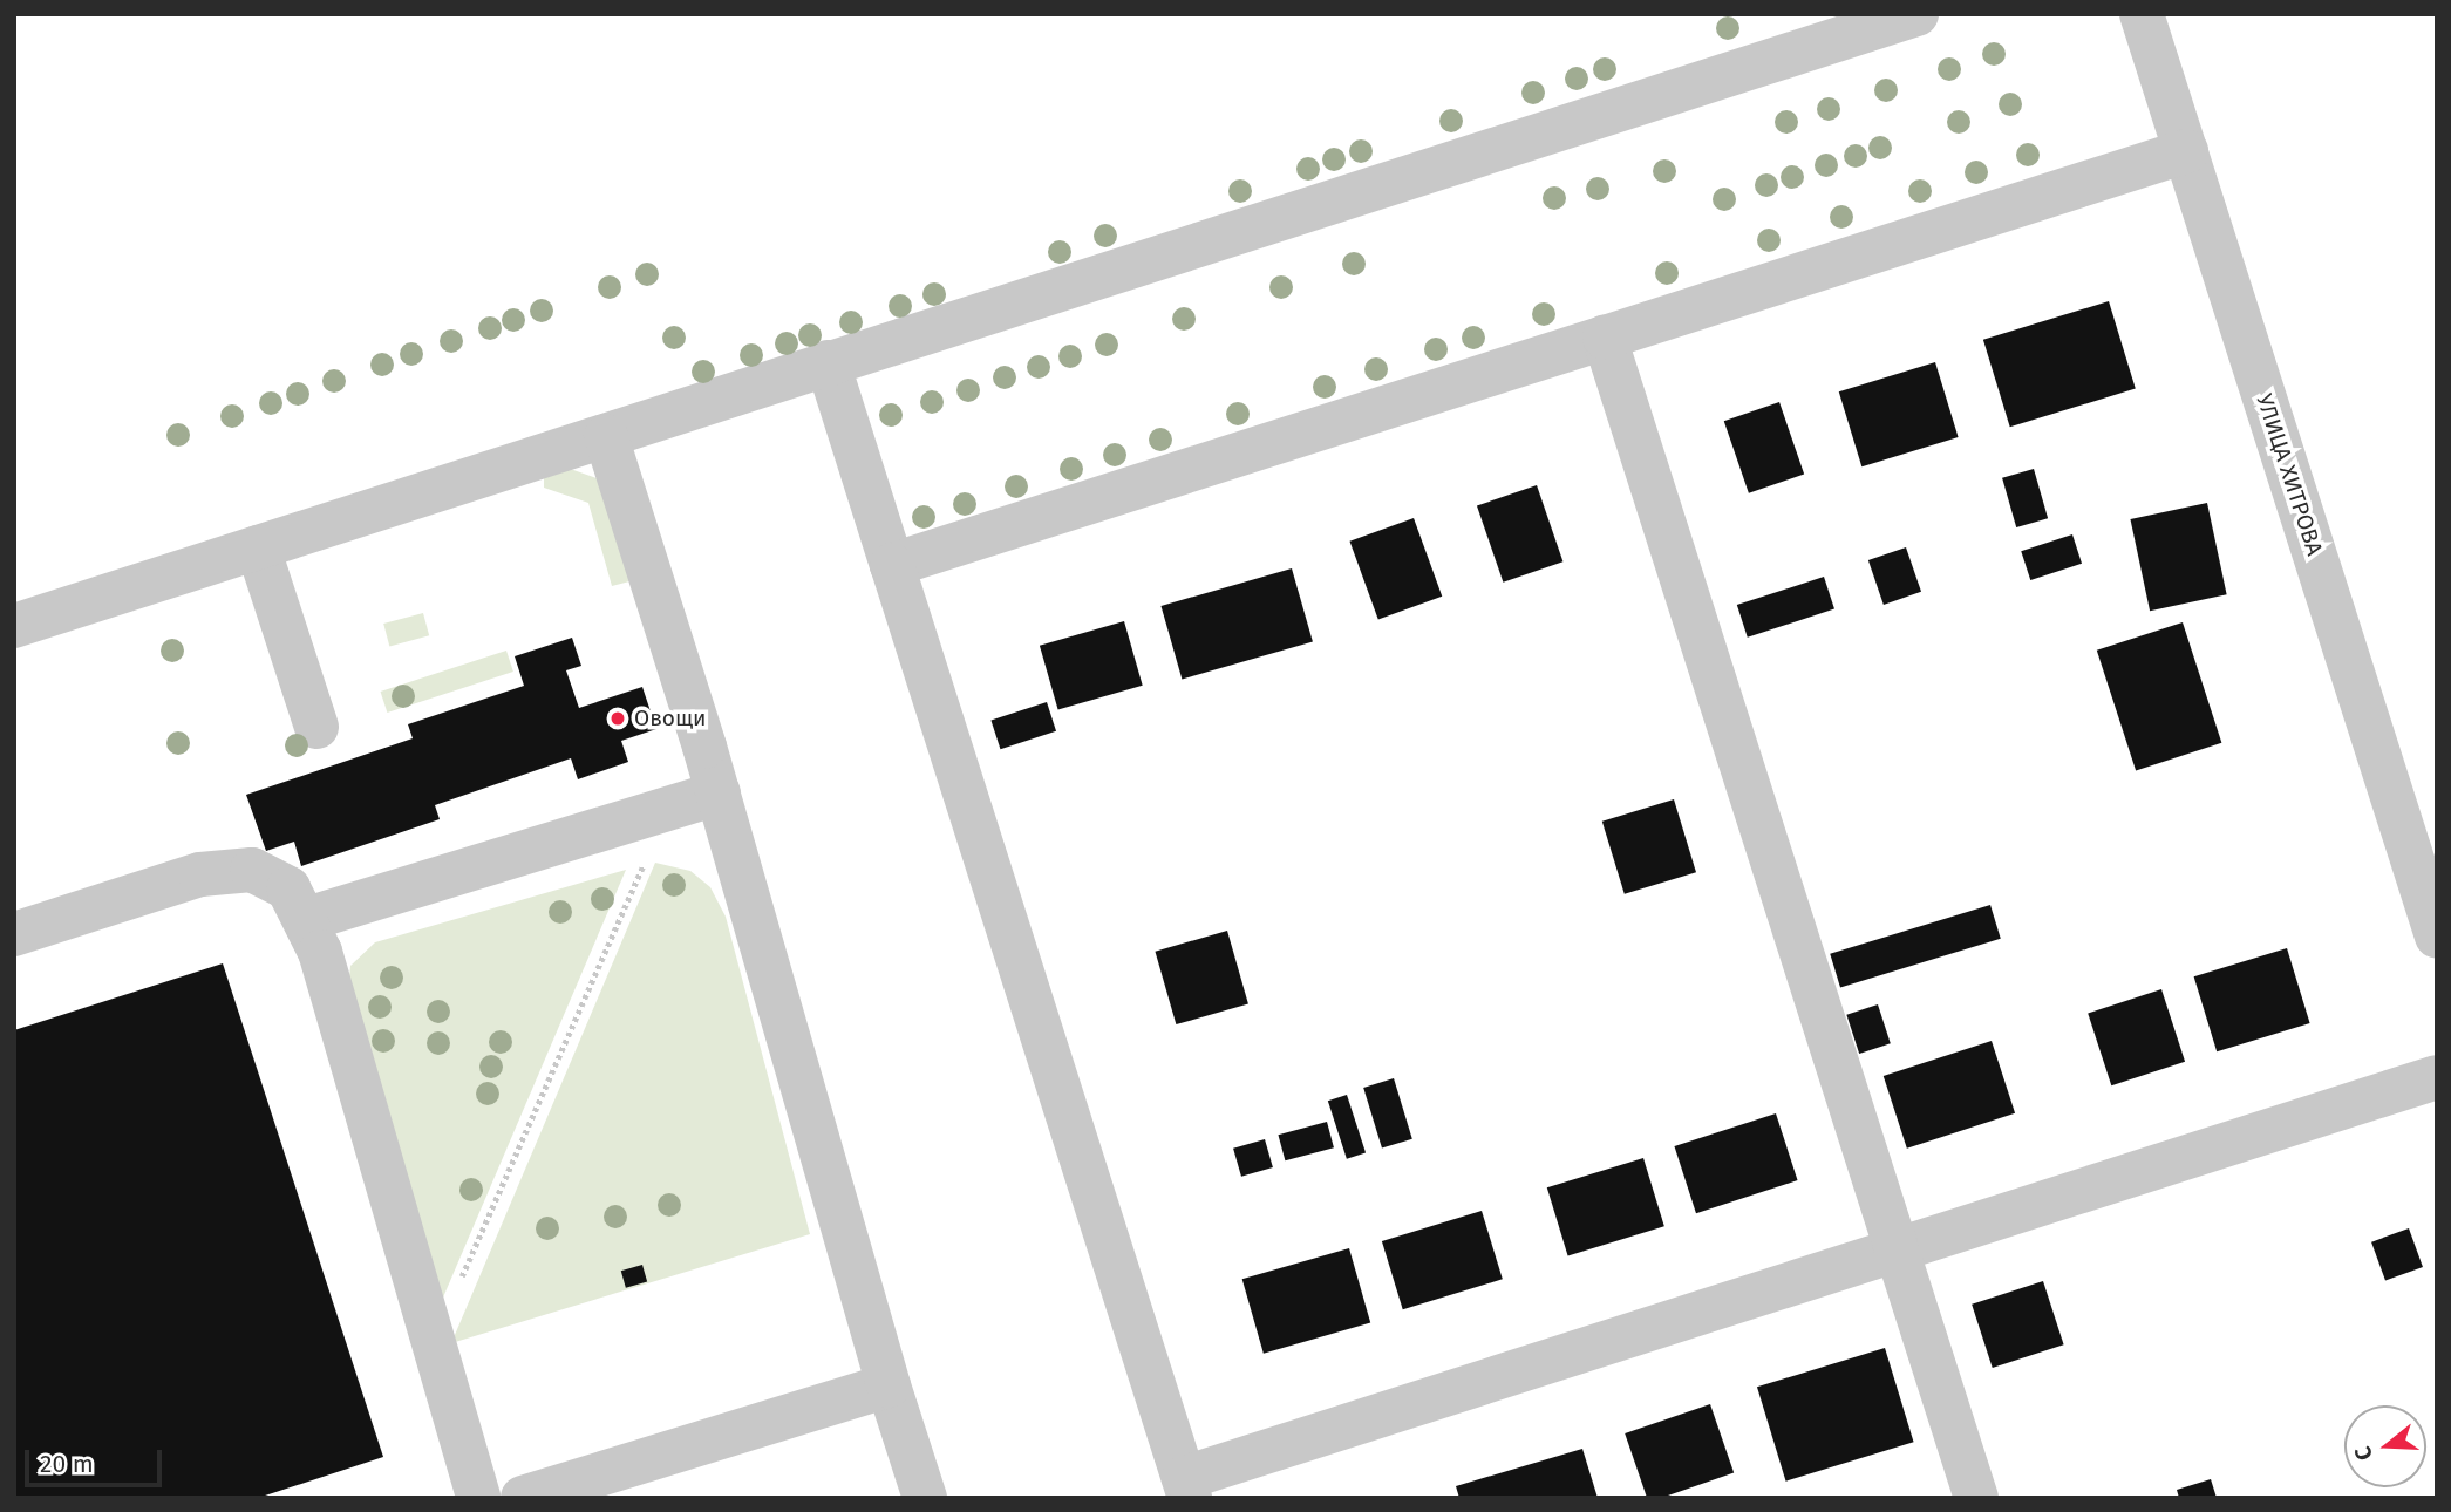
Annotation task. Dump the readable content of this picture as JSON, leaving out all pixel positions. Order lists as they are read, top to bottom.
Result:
{
  "streets": {
    "street": ["УЛИЦА ХИТРОВА"]
  },
  "places": ["Овощи"],
  "scale_bar": "20 m",
  "north": "left"
}
